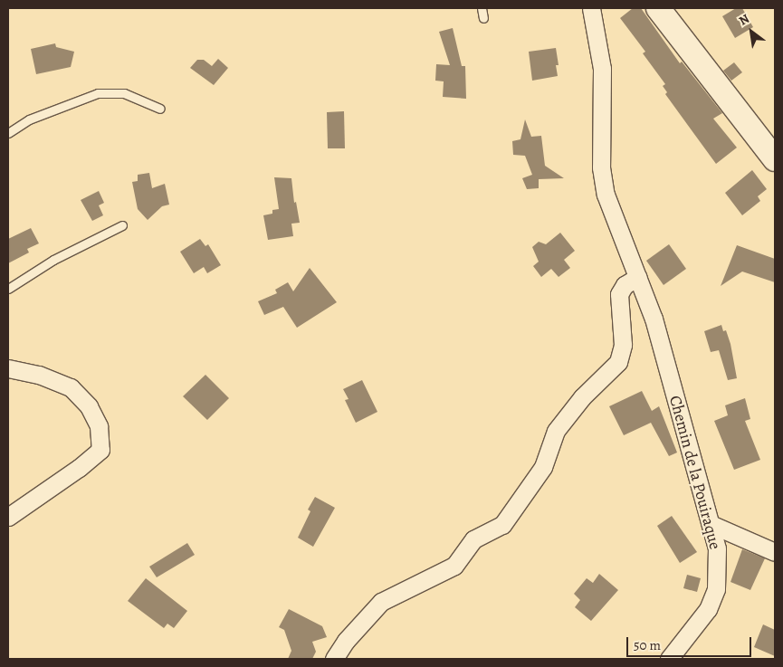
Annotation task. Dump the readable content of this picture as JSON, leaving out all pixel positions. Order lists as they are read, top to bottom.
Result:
{
  "streets": {
    "street": ["Chemin de la Pouiraque"]
  },
  "scale_bar": "50 m",
  "north": "top left"
}
